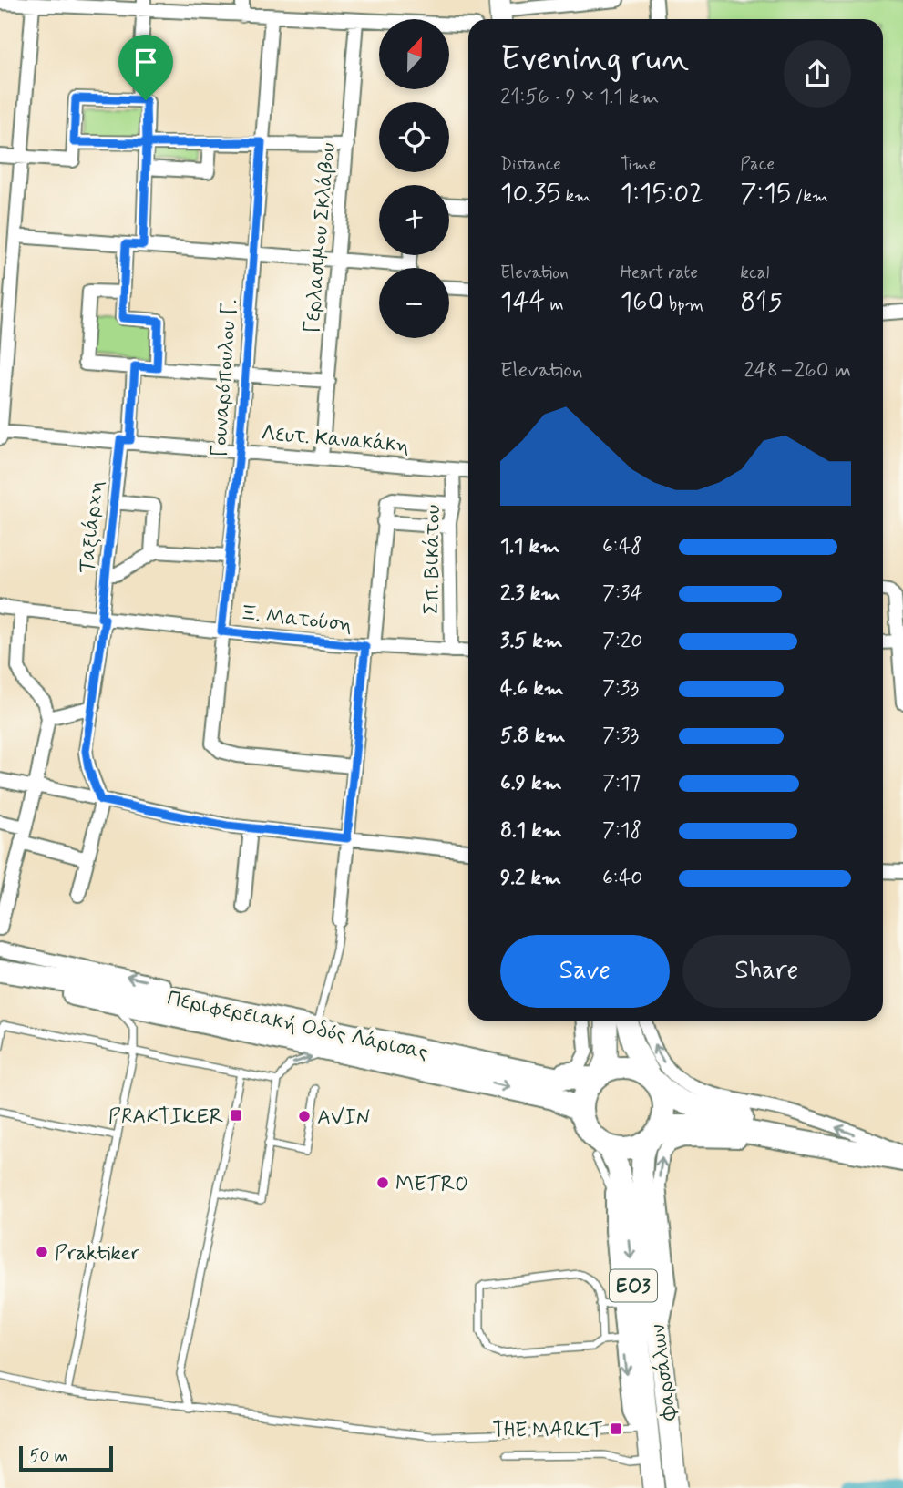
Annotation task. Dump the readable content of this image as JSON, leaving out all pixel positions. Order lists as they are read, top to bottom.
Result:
{
  "streets": {
    "highway": ["Περιφερειακή Οδός Λάρισας", "ΕΟ3"],
    "main road": ["Φαρσάλων"],
    "street": [
      "Γερλασιμου Σκλάβου",
      "Γουναρόπουλου Γ.",
      "Λευτ. Κανακάκη",
      "Ταξιάρχη",
      "Σπ. Βικάτου",
      "Ξ. Ματούση"
    ]
  },
  "crossings": [
    ["Γερλασιμου Σκλάβου", "Λευτ. Κανακάκη"],
    ["Γουναρόπουλου Γ.", "Λευτ. Κανακάκη"],
    ["Γουναρόπουλου Γ.", "Ξ. Ματούση"],
    ["Λευτ. Κανακάκη", "Ταξιάρχη"],
    ["Λευτ. Κανακάκη", "Σπ. Βικάτου"],
    ["Ταξιάρχη", "Ξ. Ματούση"],
    ["Σπ. Βικάτου", "Ξ. Ματούση"],
    ["Περιφερειακή Οδός Λάρισας", "ΕΟ3"],
    ["Περιφερειακή Οδός Λάρισας", "Φαρσάλων"],
    ["ΕΟ3", "Φαρσάλων"]
  ],
  "places": {
    "transit": ["PRAKTIKER", "THE MARKT"],
    "other": ["AVIN", "METRO", "Praktiker"]
  },
  "scale_bar": "50 m",
  "north": "top",
  "page": {
    "map_buttons": ["+", "−"],
    "heading": ["Evening run", "21:56 · 9 × 1.1 km"],
    "stats": [
      ["Distance", "10.35 km"],
      ["Time", "1:15:02"],
      ["Pace", "7:15 /km"],
      ["Elevation", "144 m"],
      ["Heart rate", "160 bpm"],
      ["kcal", "815"]
    ],
    "chart": ["Elevation", "248–260 m"],
    "list": [
      {
        "name": "1.1 km",
        "note": "6:48"
      },
      {
        "name": "2.3 km",
        "note": "7:34"
      },
      {
        "name": "3.5 km",
        "note": "7:20"
      },
      {
        "name": "4.6 km",
        "note": "7:33"
      },
      {
        "name": "5.8 km",
        "note": "7:33"
      },
      {
        "name": "6.9 km",
        "note": "7:17"
      },
      {
        "name": "8.1 km",
        "note": "7:18"
      },
      {
        "name": "9.2 km",
        "note": "6:40"
      }
    ],
    "buttons": ["Save", "Share"],
    "scale": "50 m"
  }
}
